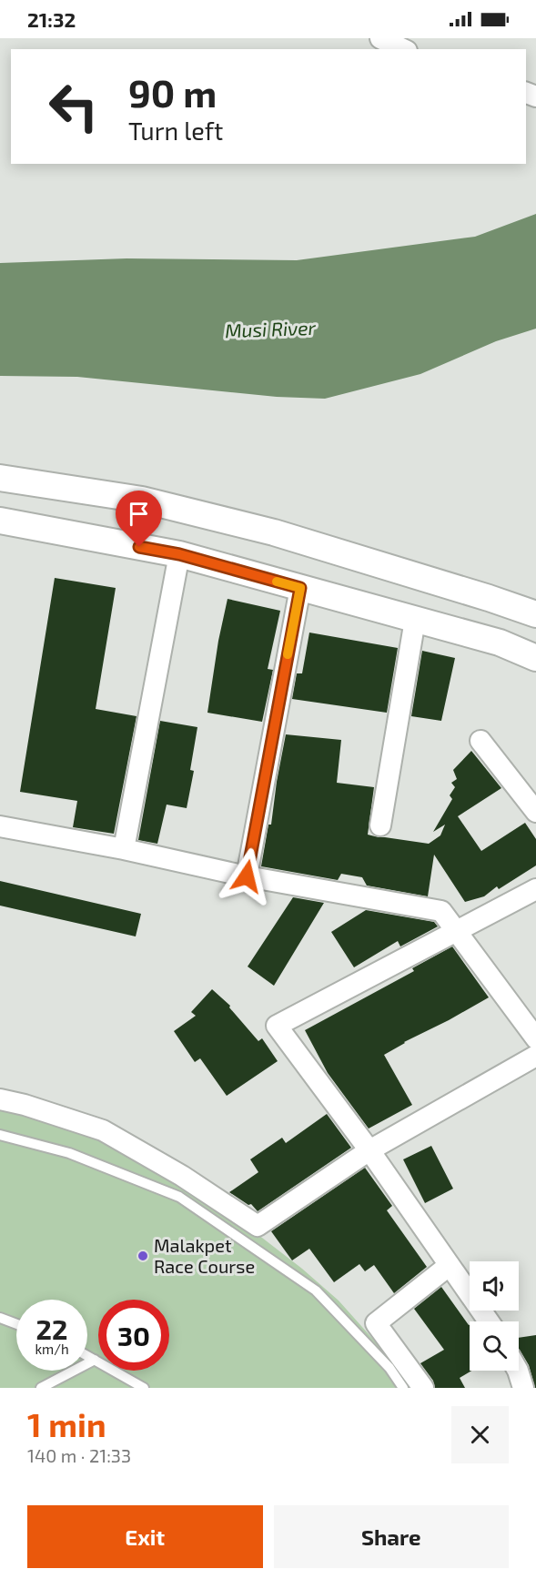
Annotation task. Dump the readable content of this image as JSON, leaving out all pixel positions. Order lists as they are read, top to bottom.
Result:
{
  "water": ["Musi River"],
  "places": ["Malakpet Race Course"],
  "page": {
    "status": "21:32",
    "turn": ["90 m", "Turn left"],
    "speed": "22 km/h",
    "limit": "30",
    "heading": ["1 min", "140 m · 21:33"],
    "buttons": ["Exit", "Share"]
  }
}
